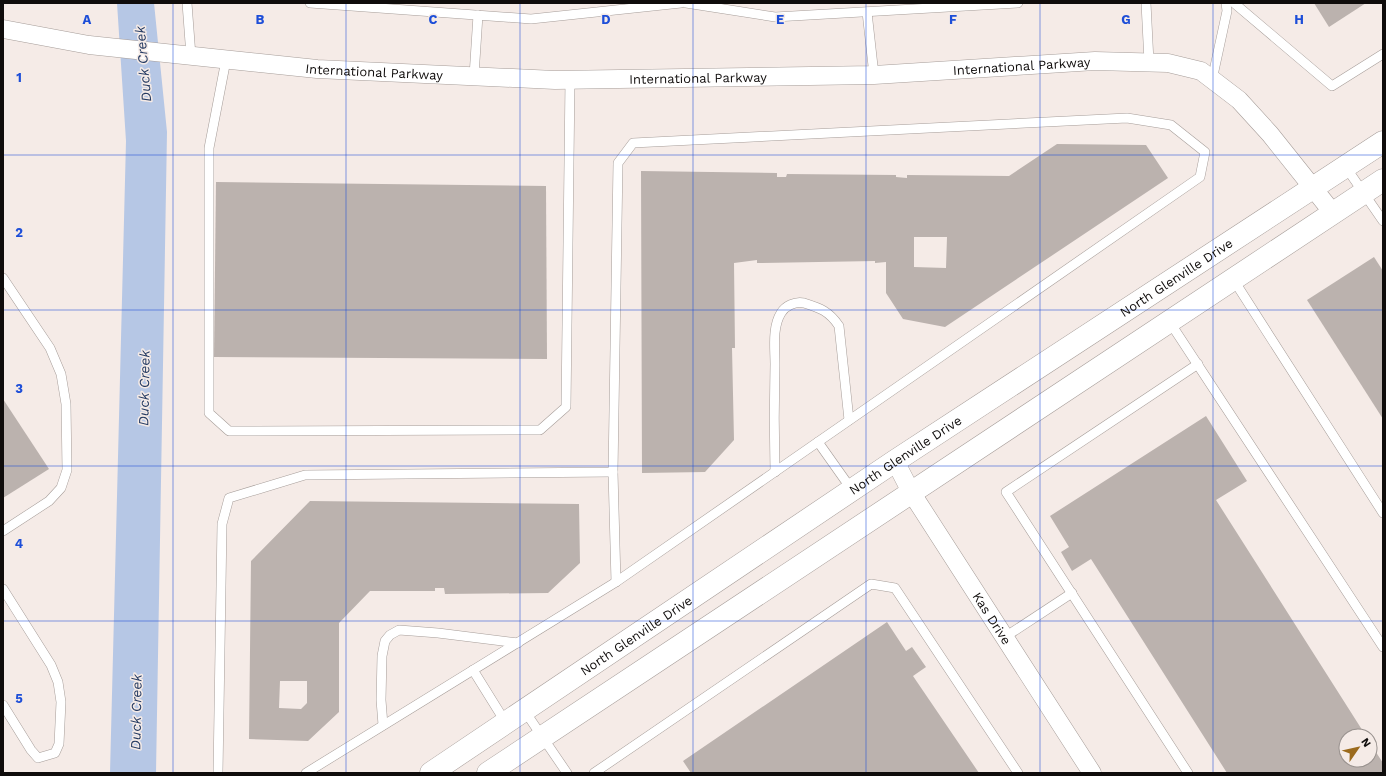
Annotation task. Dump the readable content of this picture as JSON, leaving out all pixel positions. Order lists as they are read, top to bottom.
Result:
{
  "streets": {
    "street": ["International Parkway", "North Glenville Drive", "Kas Drive"]
  },
  "crossings": [
    ["International Parkway", "North Glenville Drive"],
    ["North Glenville Drive", "Kas Drive"]
  ],
  "water": ["Duck Creek"],
  "north": "top right",
  "grid": {
    "columns": [
      "A",
      "B",
      "C",
      "D",
      "E",
      "F",
      "G",
      "H"
    ],
    "rows": [
      "1",
      "2",
      "3",
      "4",
      "5"
    ]
  }
}
